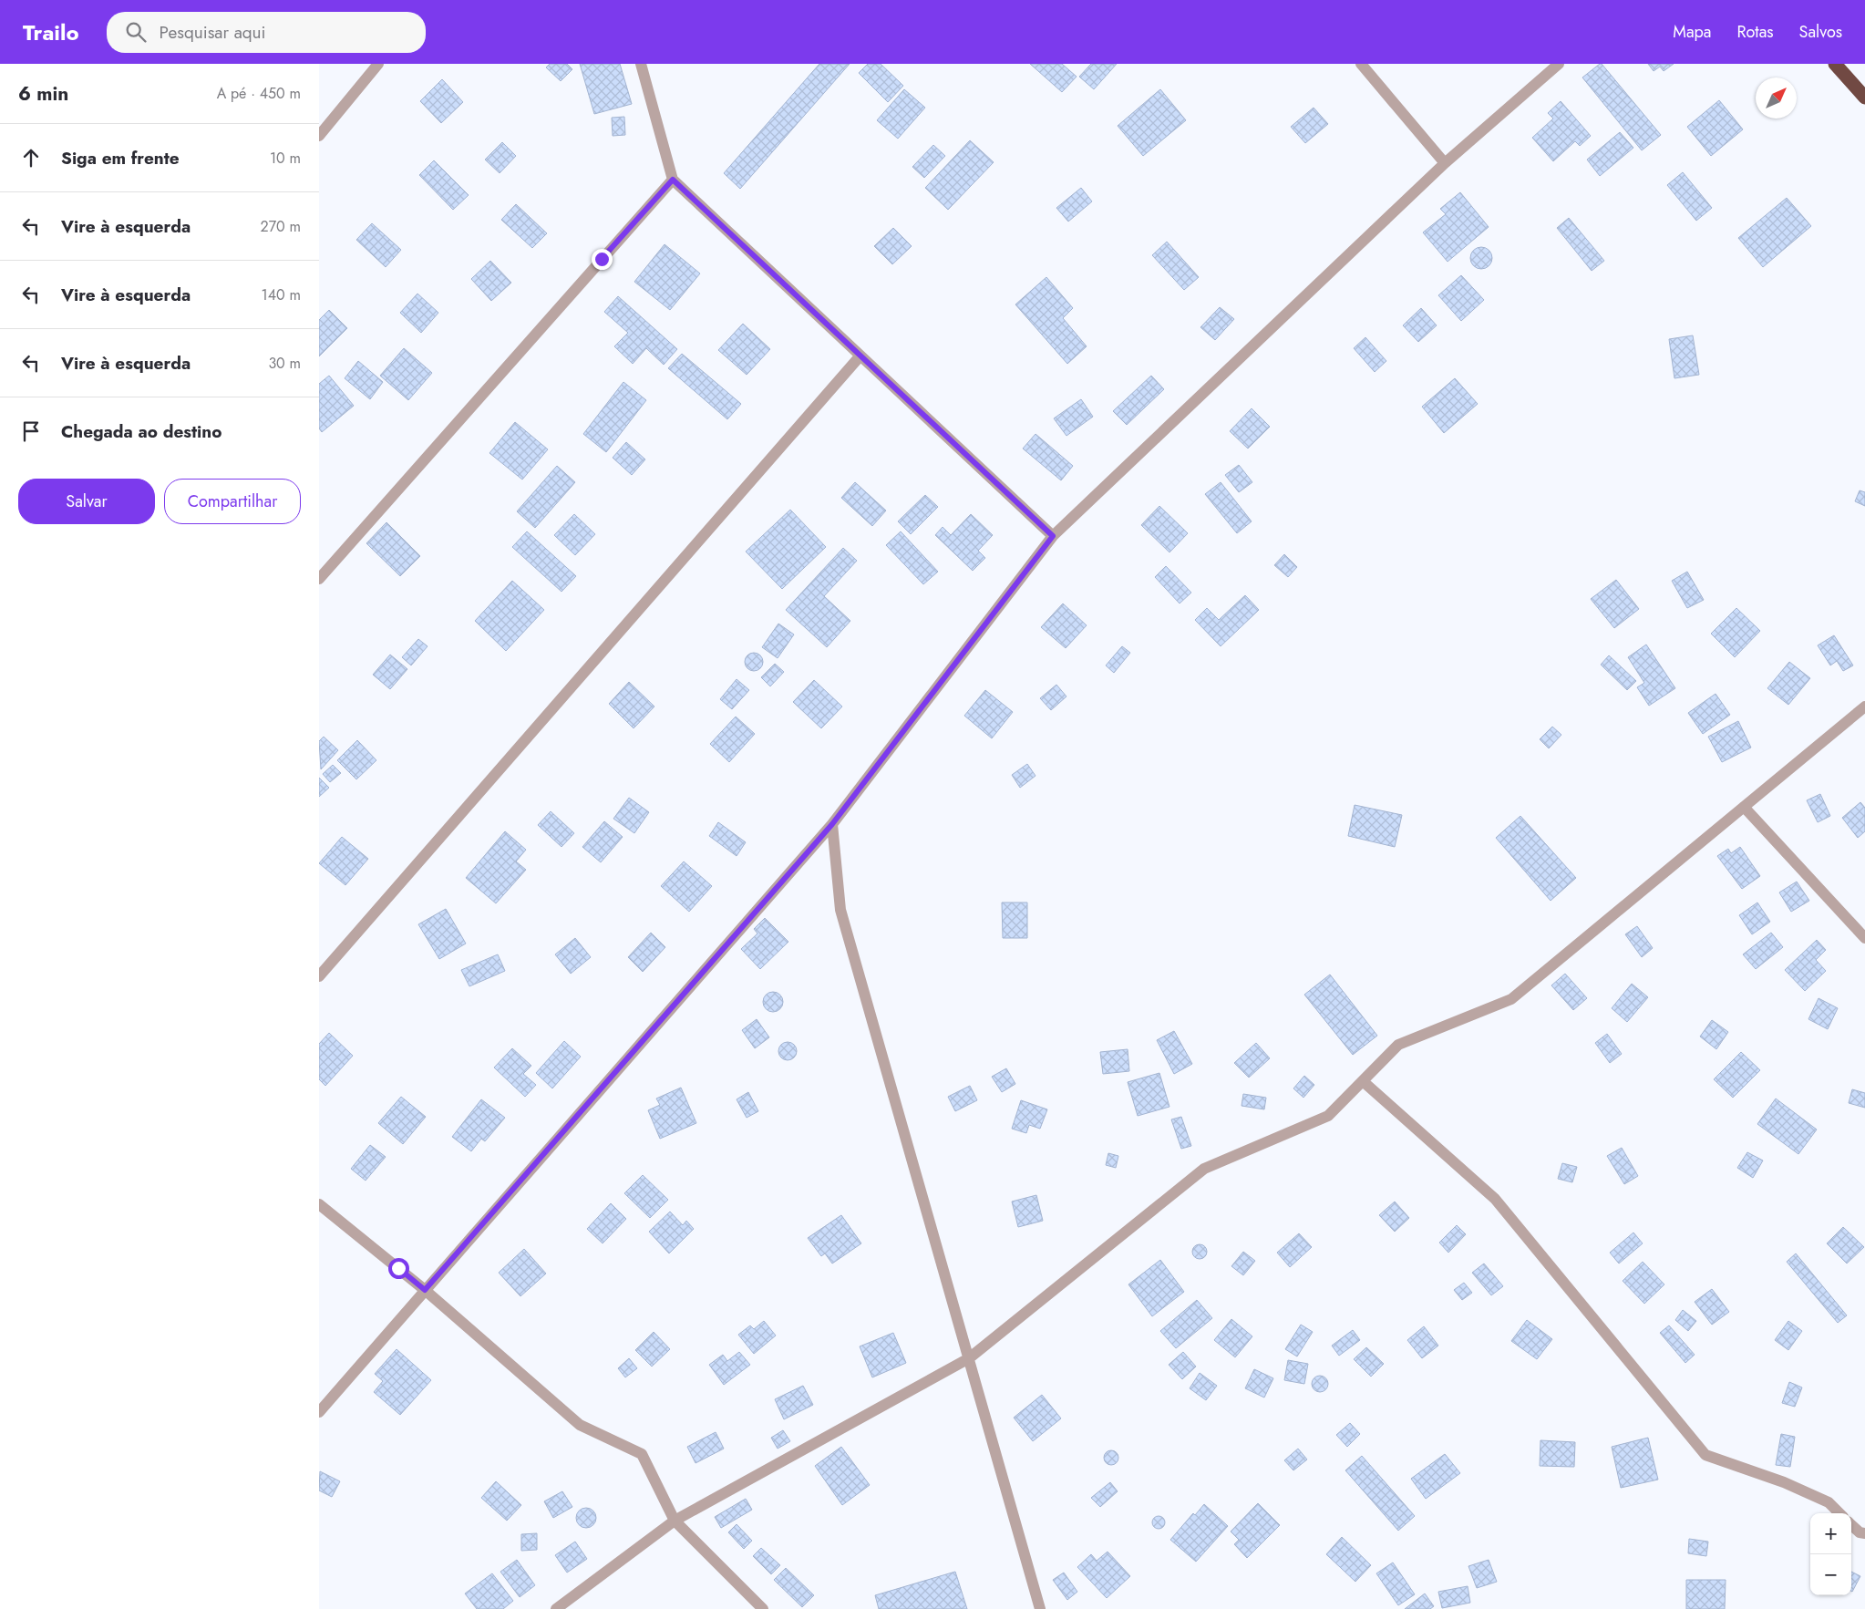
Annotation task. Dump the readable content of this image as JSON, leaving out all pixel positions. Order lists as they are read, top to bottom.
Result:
{
  "north": "top right",
  "page": {
    "header": "Trailo",
    "search": "Pesquisar aqui",
    "nav": ["Mapa", "Rotas", "Salvos"],
    "heading": ["6 min", "A pé · 450 m"],
    "list": [
      ["Siga em frente", "10 m"],
      ["Vire à esquerda", "270 m"],
      ["Vire à esquerda", "140 m"],
      ["Vire à esquerda", "30 m"],
      "Chegada ao destino"
    ],
    "buttons": ["Salvar", "Compartilhar"],
    "map_buttons": ["+", "−"]
  }
}
